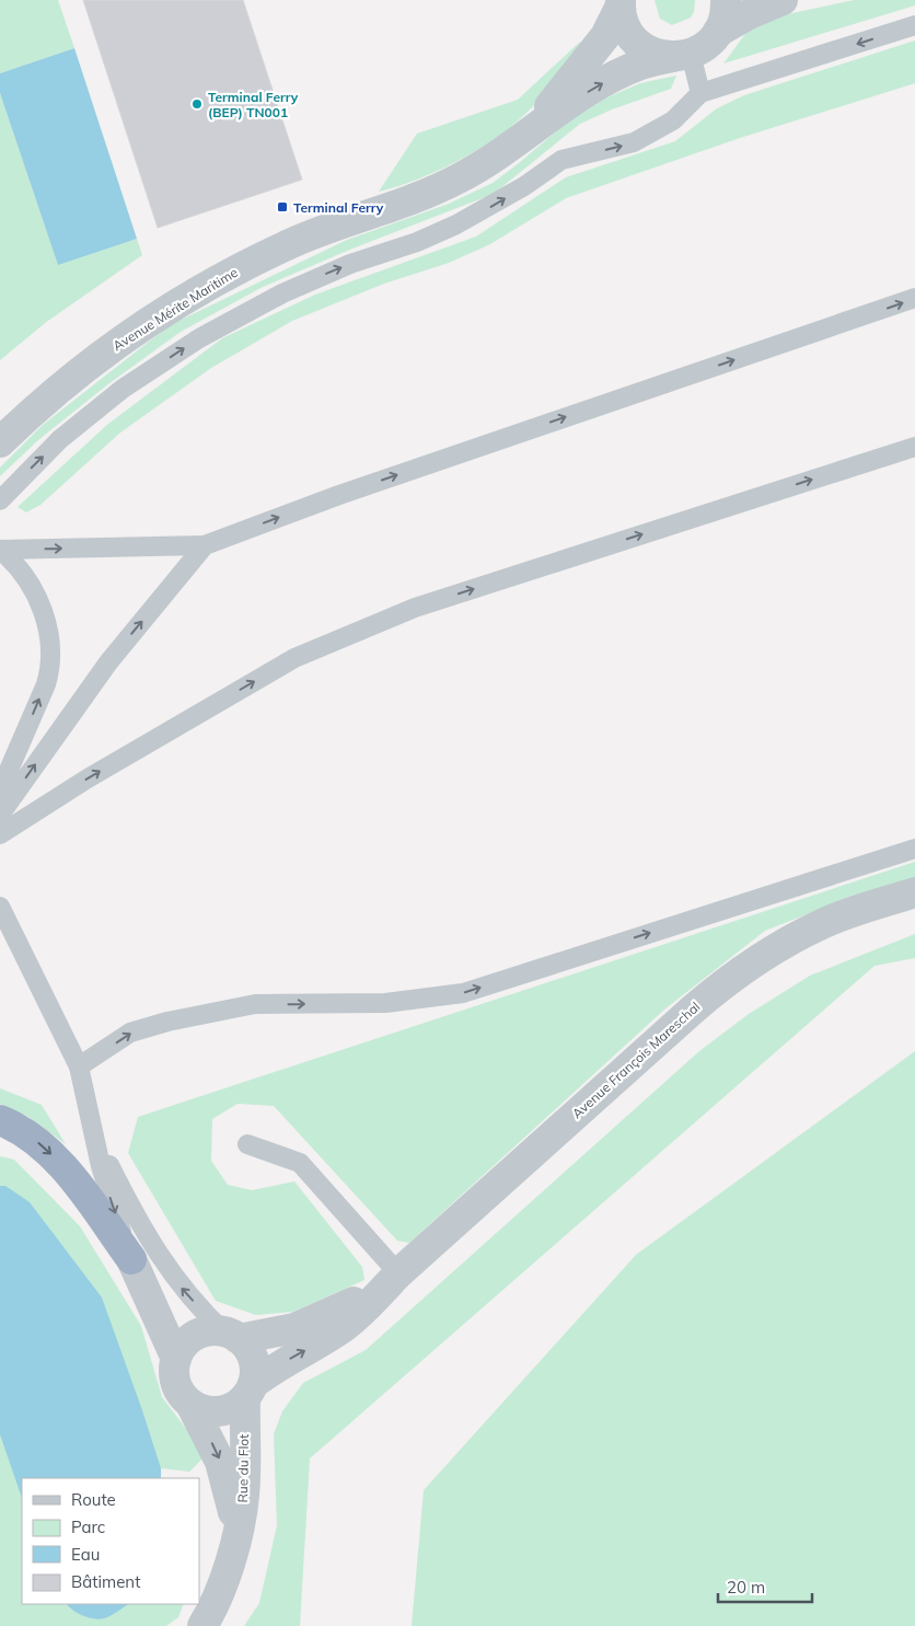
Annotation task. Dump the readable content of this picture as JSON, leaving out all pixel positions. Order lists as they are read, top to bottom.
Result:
{
  "streets": {
    "street": ["Avenue Mérite Maritime", "Avenue François Mareschal", "Rue du Flot"]
  },
  "crossings": [
    ["Avenue François Mareschal", "Rue du Flot"]
  ],
  "places": {
    "other": ["Terminal Ferry (BEP) TN001"],
    "transit": ["Terminal Ferry"]
  },
  "legend": [
    "Route",
    "Parc",
    "Eau",
    "Bâtiment"
  ],
  "scale_bar": "20 m"
}
